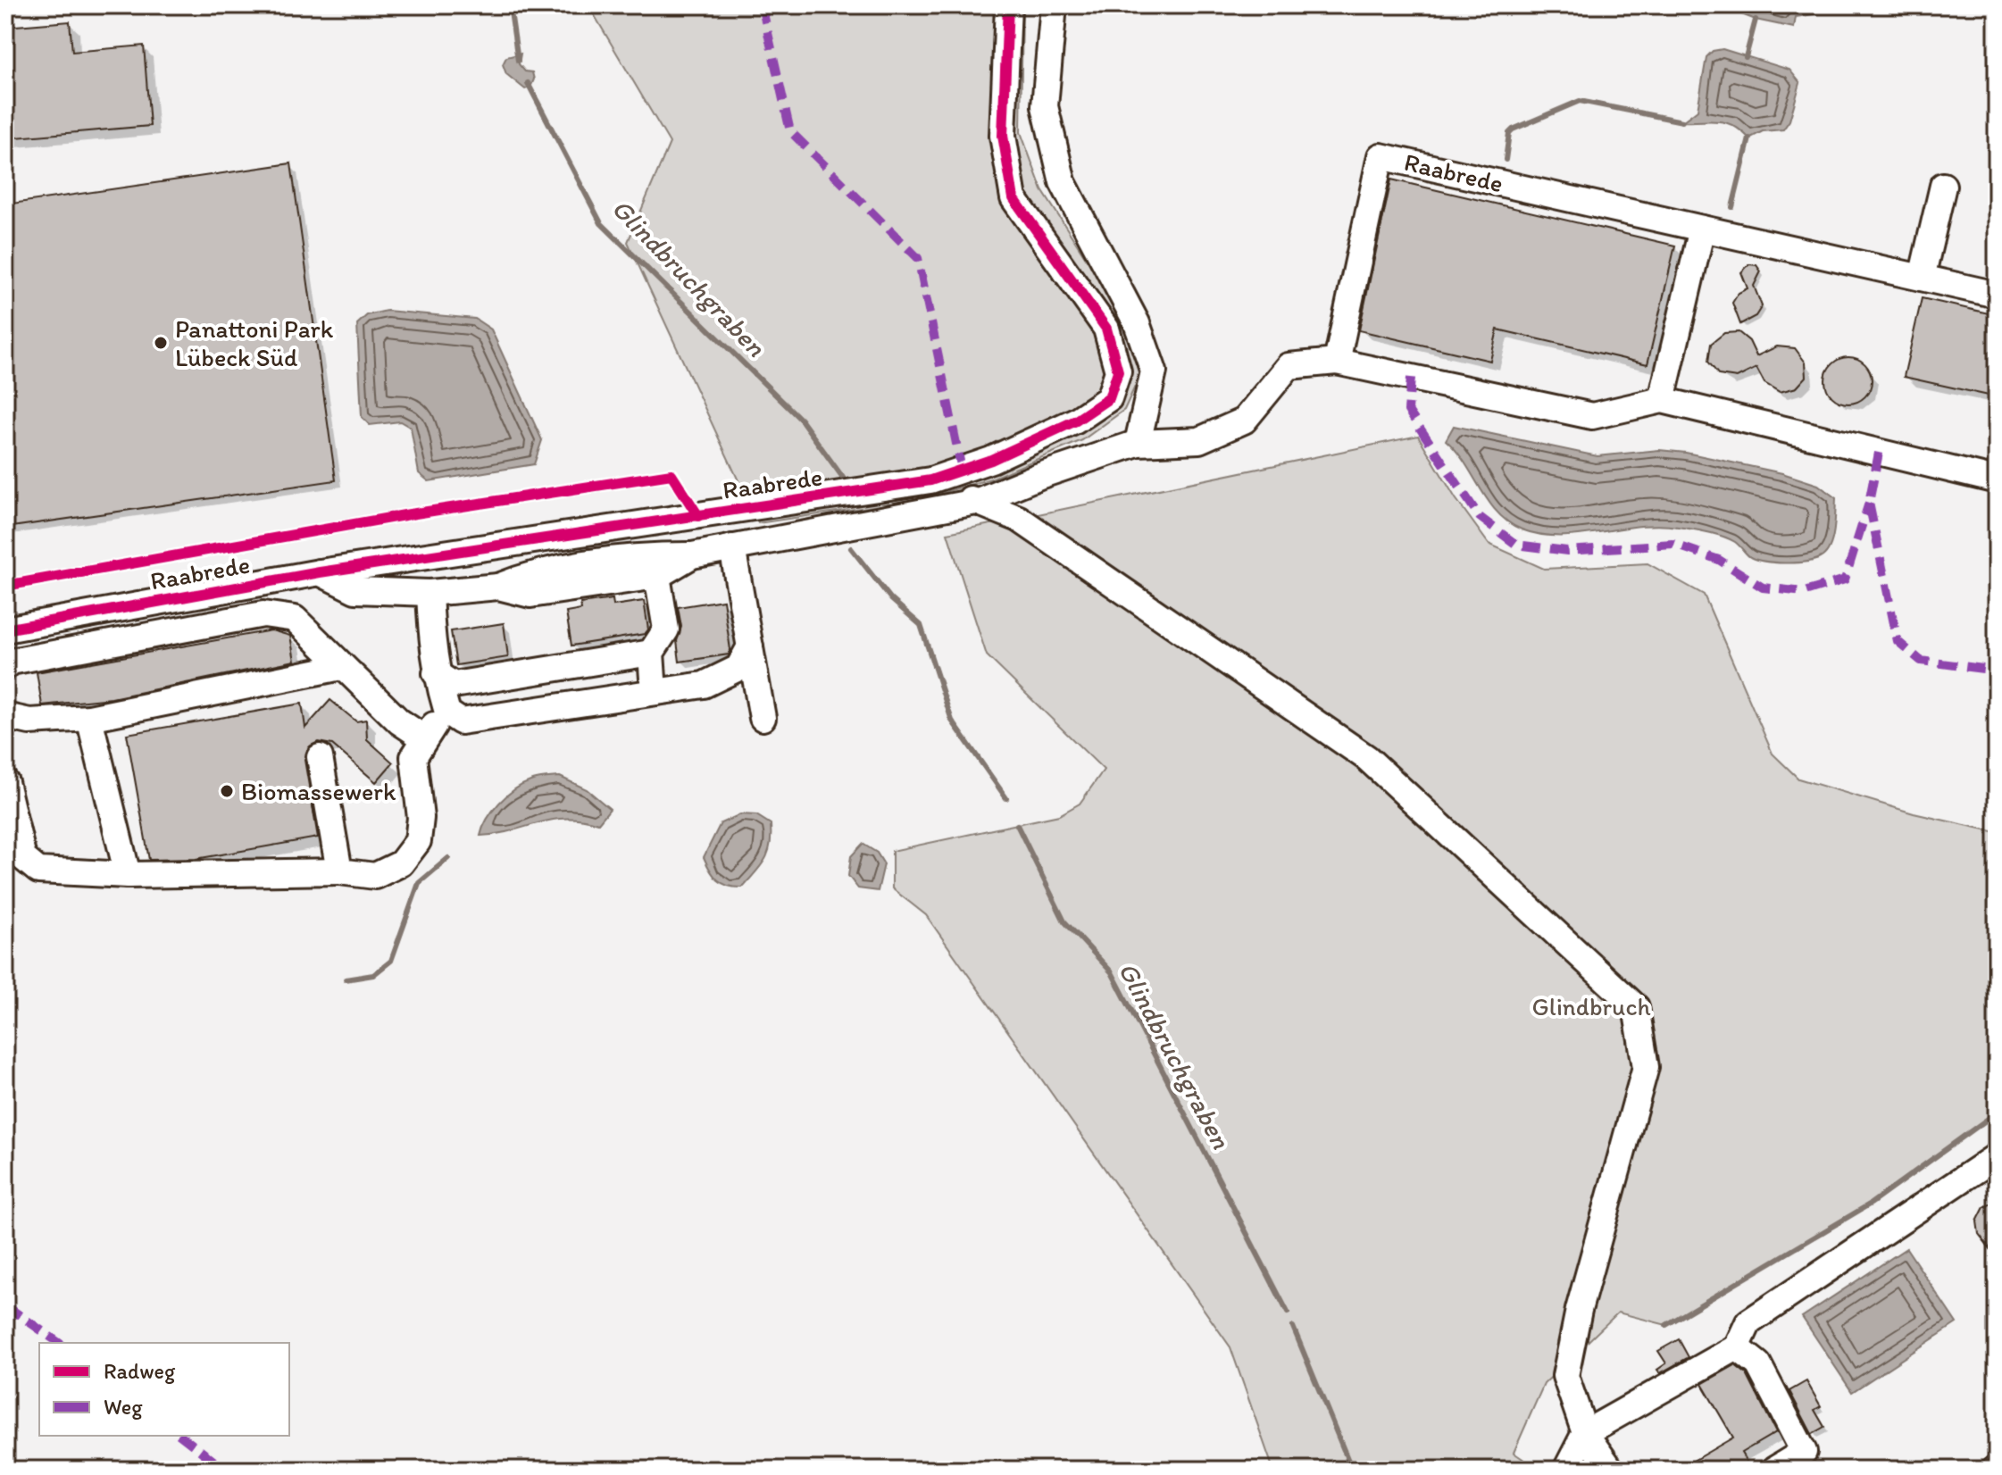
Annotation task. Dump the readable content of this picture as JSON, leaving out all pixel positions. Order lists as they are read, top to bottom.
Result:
{
  "streets": {
    "street": ["Raabrede"]
  },
  "water": ["Glindbruchgraben"],
  "parks": ["Glindbruch"],
  "places": ["Panattoni Park Lübeck Süd", "Biomassewerk"],
  "legend": ["Radweg", "Weg"]
}
